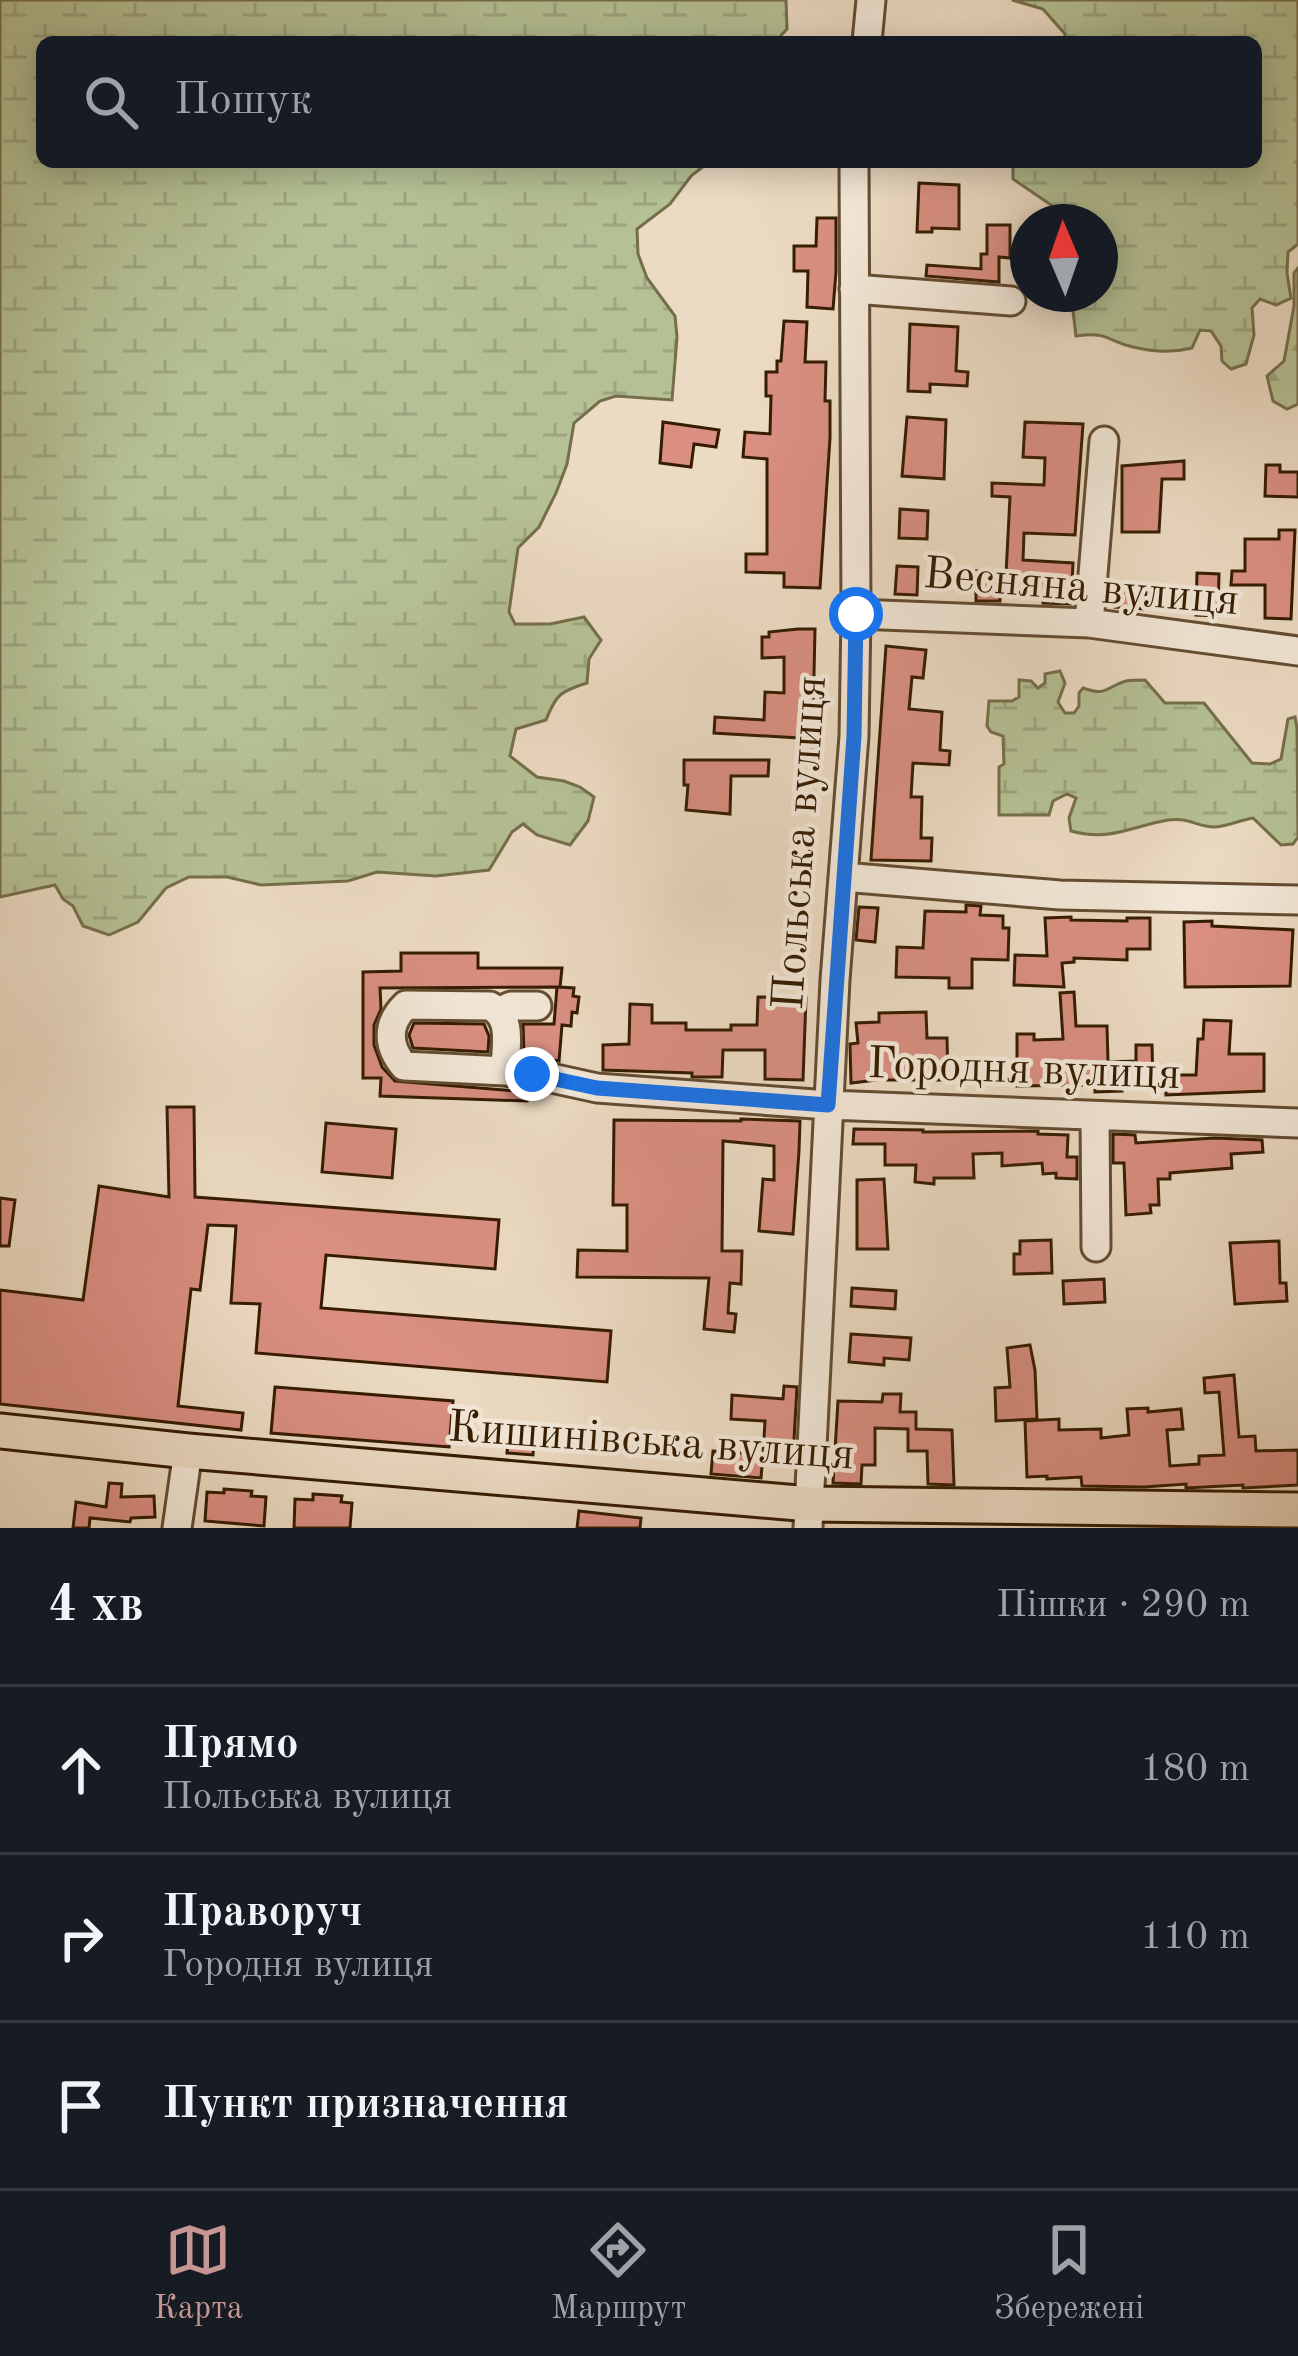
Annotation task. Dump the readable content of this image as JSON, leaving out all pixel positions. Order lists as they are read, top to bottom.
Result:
{
  "streets": {
    "main road": ["Кишинівська вулиця"],
    "street": ["Весняна вулиця", "Польська вулиця", "Городня вулиця"]
  },
  "crossings": [
    ["Весняна вулиця", "Польська вулиця"],
    ["Польська вулиця", "Городня вулиця"],
    ["Польська вулиця", "Кишинівська вулиця"]
  ],
  "north": "top",
  "page": {
    "search": "Пошук",
    "heading": ["4 хв", "Пішки · 290 m"],
    "list": [
      ["Прямо", "Польська вулиця", "180 m"],
      ["Праворуч", "Городня вулиця", "110 m"],
      "Пункт призначення"
    ],
    "nav": ["Карта", "Маршрут", "Збережені"]
  }
}
